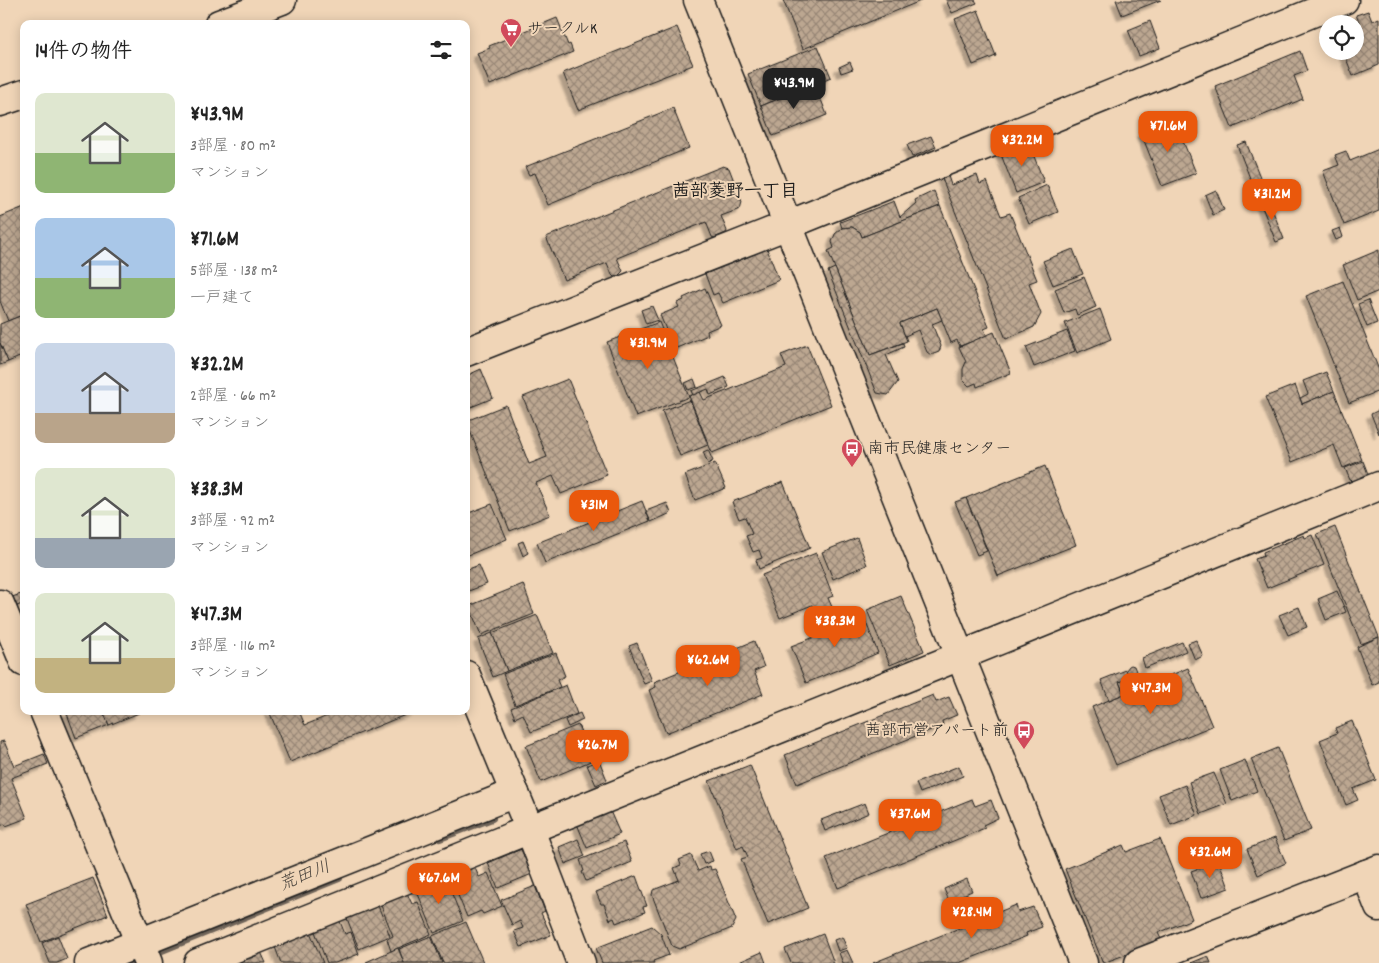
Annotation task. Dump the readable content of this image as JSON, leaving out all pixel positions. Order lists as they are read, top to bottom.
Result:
{
  "districts": ["茜部菱野一丁目"],
  "water": ["荒田川"],
  "places": {
    "supermarket": ["サークルK"],
    "bus stop": ["南市民健康センター", "茜部市営アパート前"]
  },
  "page": {
    "heading": "14件の物件",
    "price": [
      "¥43.9M",
      "¥71.6M",
      "¥32.2M",
      "¥31.2M",
      "¥31.9M",
      "¥31M",
      "¥38.3M",
      "¥62.6M",
      "¥47.3M",
      "¥26.7M",
      "¥37.6M",
      "¥32.6M",
      "¥67.6M",
      "¥28.4M"
    ],
    "list": [
      {
        "name": "¥43.9M",
        "note": "3部屋 · 80 m² · マンション"
      },
      {
        "name": "¥71.6M",
        "note": "5部屋 · 138 m² · 一戸建て"
      },
      {
        "name": "¥32.2M",
        "note": "2部屋 · 66 m² · マンション"
      },
      {
        "name": "¥38.3M",
        "note": "3部屋 · 92 m² · マンション"
      },
      {
        "name": "¥47.3M",
        "note": "3部屋 · 116 m² · マンション"
      }
    ]
  }
}
